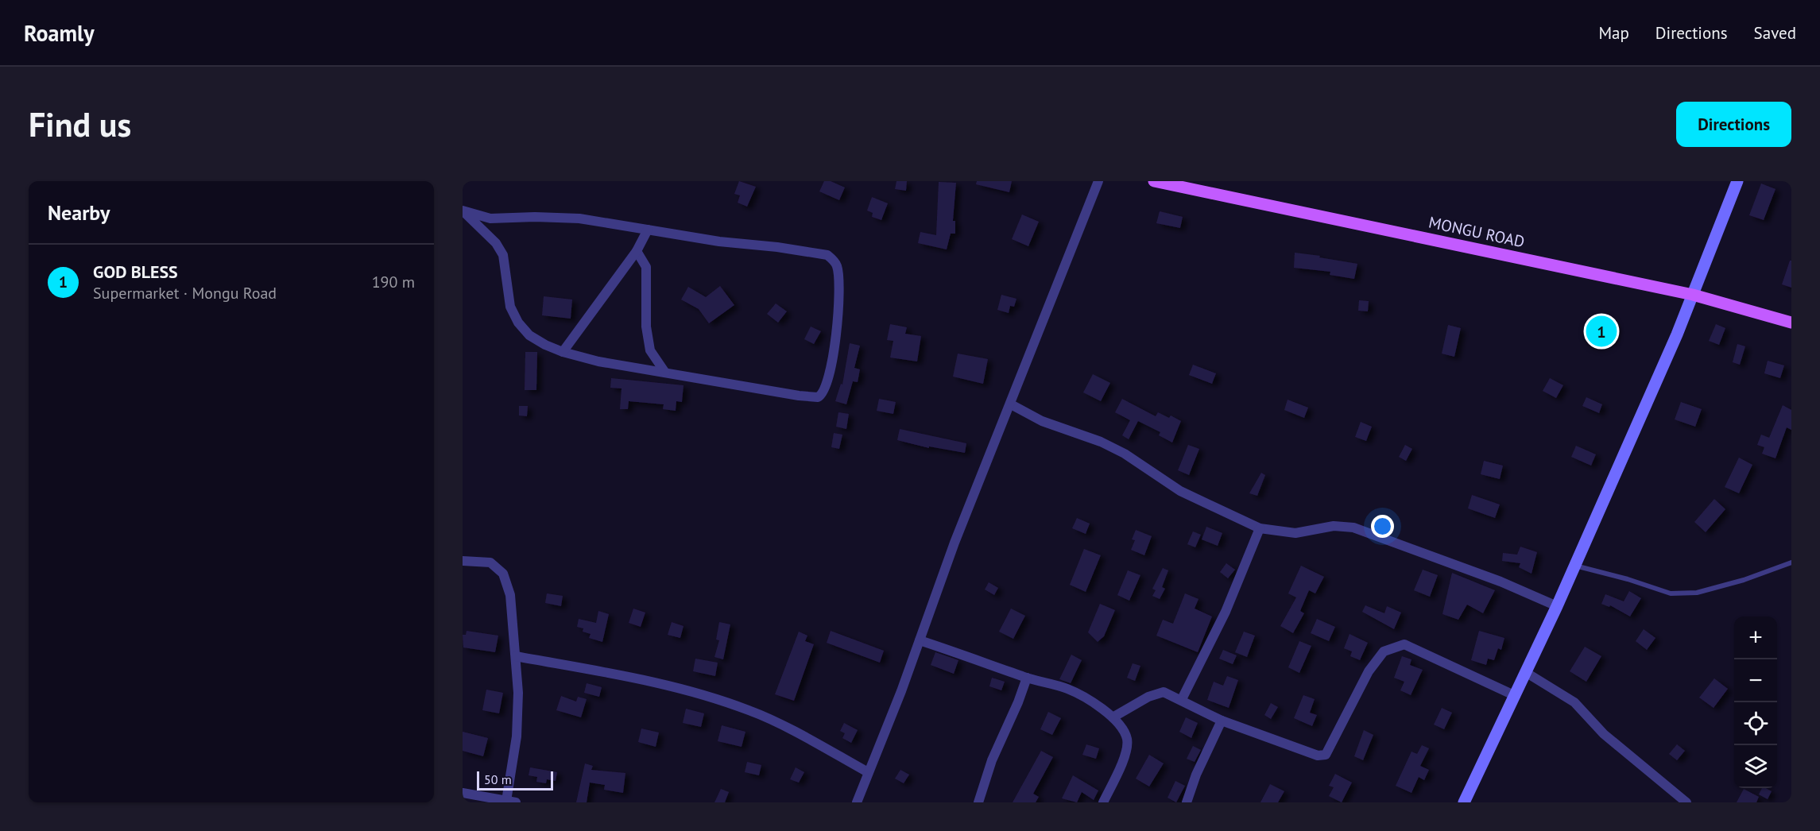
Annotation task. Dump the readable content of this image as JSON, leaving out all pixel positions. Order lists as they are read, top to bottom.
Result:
{
  "streets": {
    "main road": ["MONGU ROAD"]
  },
  "scale_bar": "50 m",
  "page": {
    "header": "Roamly",
    "nav": ["Map", "Directions", "Saved"],
    "buttons": "Directions",
    "title": "Find us",
    "heading": "Nearby",
    "list": [
      {
        "mark": "1",
        "name": "GOD BLESS",
        "note": "Supermarket · Mongu Road",
        "value": "190 m"
      }
    ],
    "pins": "1",
    "map_buttons": ["+", "−"],
    "scale": "50 m"
  }
}
